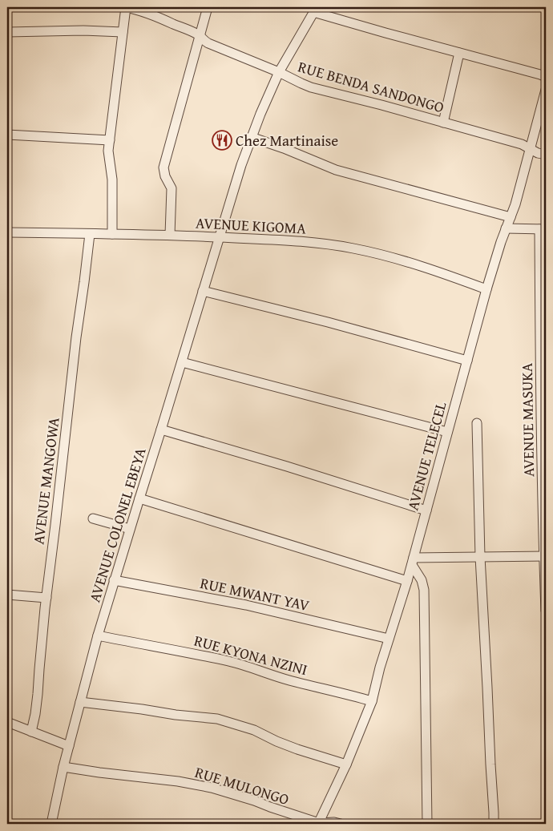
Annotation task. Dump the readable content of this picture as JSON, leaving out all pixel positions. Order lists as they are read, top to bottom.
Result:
{
  "streets": {
    "street": [
      "RUE BENDA SANDONGO",
      "AVENUE KIGOMA",
      "AVENUE MASUKA",
      "AVENUE TELECEL",
      "AVENUE MANGOWA",
      "AVENUE COLONEL EBEYA",
      "RUE MWANT YAV",
      "RUE KYONA NZINI",
      "RUE MULONGO"
    ]
  },
  "crossings": [
    ["RUE BENDA SANDONGO", "AVENUE TELECEL"],
    ["RUE BENDA SANDONGO", "AVENUE COLONEL EBEYA"],
    ["AVENUE KIGOMA", "AVENUE TELECEL"],
    ["AVENUE KIGOMA", "AVENUE MANGOWA"],
    ["AVENUE KIGOMA", "AVENUE COLONEL EBEYA"],
    ["AVENUE TELECEL", "RUE MWANT YAV"],
    ["AVENUE TELECEL", "RUE KYONA NZINI"],
    ["AVENUE TELECEL", "RUE MULONGO"],
    ["AVENUE COLONEL EBEYA", "RUE MWANT YAV"],
    ["AVENUE COLONEL EBEYA", "RUE KYONA NZINI"],
    ["AVENUE COLONEL EBEYA", "RUE MULONGO"]
  ],
  "places": {
    "restaurant": ["Chez Martinaise"]
  }
}
